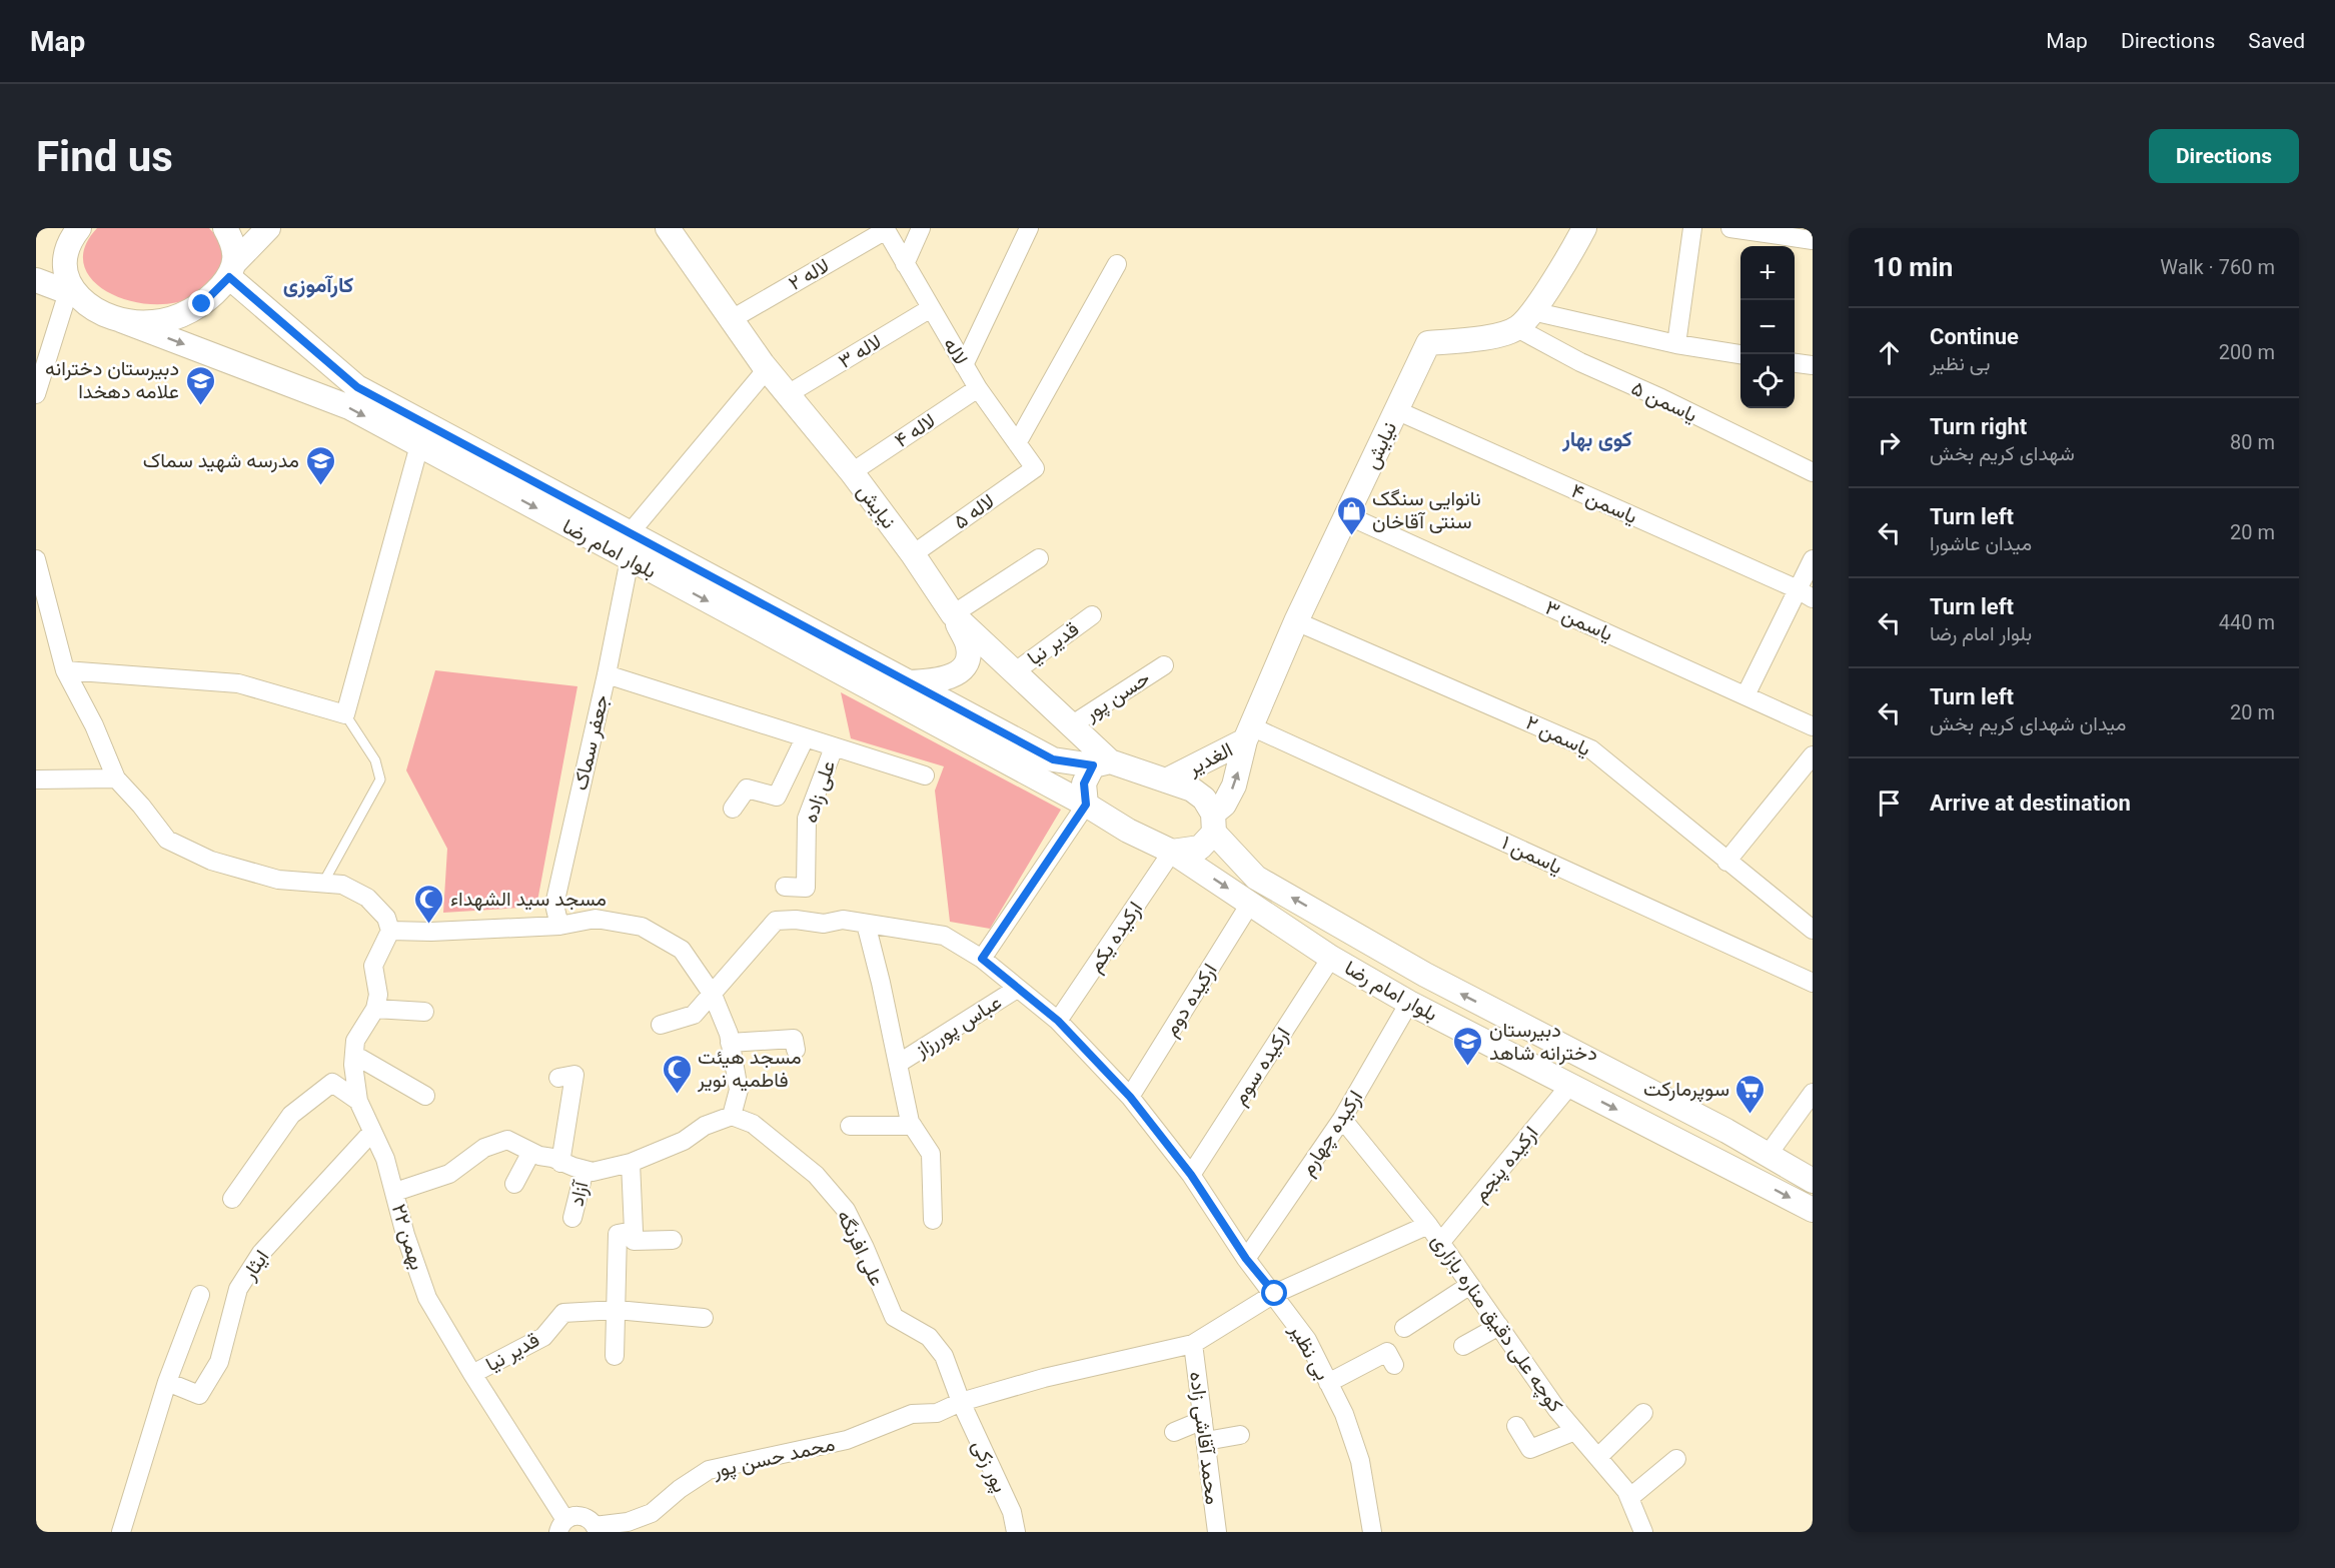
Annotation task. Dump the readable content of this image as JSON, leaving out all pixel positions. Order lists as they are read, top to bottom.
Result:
{
  "streets": {
    "main road": ["نیایش", "بلوار امام رضا", "الغدیر"],
    "street": [
      "لاله ۲",
      "لاله ۳",
      "لاله",
      "یاسمن ۵",
      "لاله ۴",
      "یاسمن ۴",
      "لاله ۵",
      "یاسمن ۳",
      "قدیر نیا",
      "حسن پور",
      "یاسمن ۲",
      "جعفر سماک",
      "علی زاده",
      "یاسمن ۱",
      "ارکیده یکم",
      "ارکیده دوم",
      "عباس پوررزاز",
      "ارکیده سوم",
      "ارکیده چهارم",
      "ارکیده پنجم",
      "آزاد",
      "۲۲ بهمن",
      "علی افرنگه",
      "ایثار",
      "کوچه علی دقیق مناره بازاری",
      "بی نظیر",
      "محمد آقاشی زاده",
      "محمد حسن پور",
      "پور زکی"
    ]
  },
  "crossings": [
    ["لاله ۲", "لاله"],
    ["لاله ۲", "نیایش"],
    ["لاله ۳", "لاله"],
    ["لاله ۳", "نیایش"],
    ["لاله", "لاله ۴"],
    ["لاله", "لاله ۵"],
    ["یاسمن ۵", "نیایش"],
    ["لاله ۴", "نیایش"],
    ["نیایش", "یاسمن ۴"],
    ["نیایش", "لاله ۵"],
    ["نیایش", "بلوار امام رضا"],
    ["نیایش", "یاسمن ۳"],
    ["نیایش", "قدیر نیا"],
    ["نیایش", "حسن پور"],
    ["نیایش", "یاسمن ۲"],
    ["نیایش", "الغدیر"],
    ["نیایش", "یاسمن ۱"],
    ["بلوار امام رضا", "جعفر سماک"],
    ["بلوار امام رضا", "الغدیر"],
    ["بلوار امام رضا", "ارکیده یکم"],
    ["بلوار امام رضا", "ارکیده دوم"],
    ["بلوار امام رضا", "ارکیده سوم"],
    ["بلوار امام رضا", "ارکیده چهارم"],
    ["بلوار امام رضا", "ارکیده پنجم"],
    ["قدیر نیا", "۲۲ بهمن"],
    ["الغدیر", "یاسمن ۱"],
    ["الغدیر", "ارکیده یکم"],
    ["ارکیده یکم", "بی نظیر"],
    ["ارکیده دوم", "بی نظیر"],
    ["عباس پوررزاز", "بی نظیر"],
    ["ارکیده سوم", "بی نظیر"],
    ["ارکیده چهارم", "کوچه علی دقیق مناره بازاری"],
    ["ارکیده چهارم", "بی نظیر"],
    ["ارکیده پنجم", "کوچه علی دقیق مناره بازاری"],
    ["۲۲ بهمن", "ایثار"],
    ["علی افرنگه", "محمد حسن پور"],
    ["علی افرنگه", "پور زکی"],
    ["کوچه علی دقیق مناره بازاری", "محمد حسن پور"],
    ["بی نظیر", "محمد حسن پور"],
    ["محمد آقاشی زاده", "محمد حسن پور"],
    ["محمد حسن پور", "پور زکی"]
  ],
  "one_way": ["الغدیر"],
  "districts": ["کارآموزی", "کوی بهار"],
  "places": {
    "school or university": ["دبیرستان دخترانه علامه دهخدا", "مدرسه شهید سماک", "دبیرستان دخترانه شاهد"],
    "shop": ["نانوایی سنگک سنتی آقاخان"],
    "mosque": ["مسجد سید الشهداء", "مسجد هیئت فاطمیه نویر"],
    "supermarket": ["سوپرمارکت"]
  },
  "page": {
    "header": "Map",
    "nav": ["Map", "Directions", "Saved"],
    "buttons": "Directions",
    "title": "Find us",
    "heading": ["10 min", "Walk · 760 m"],
    "map_buttons": ["+", "−"],
    "list": [
      ["Continue", "بی نظیر", "200 m"],
      ["Turn right", "شهدای کریم بخش", "80 m"],
      ["Turn left", "میدان عاشورا", "20 m"],
      ["Turn left", "بلوار امام رضا", "440 m"],
      ["Turn left", "میدان شهدای کریم بخش", "20 m"],
      "Arrive at destination"
    ]
  }
}
